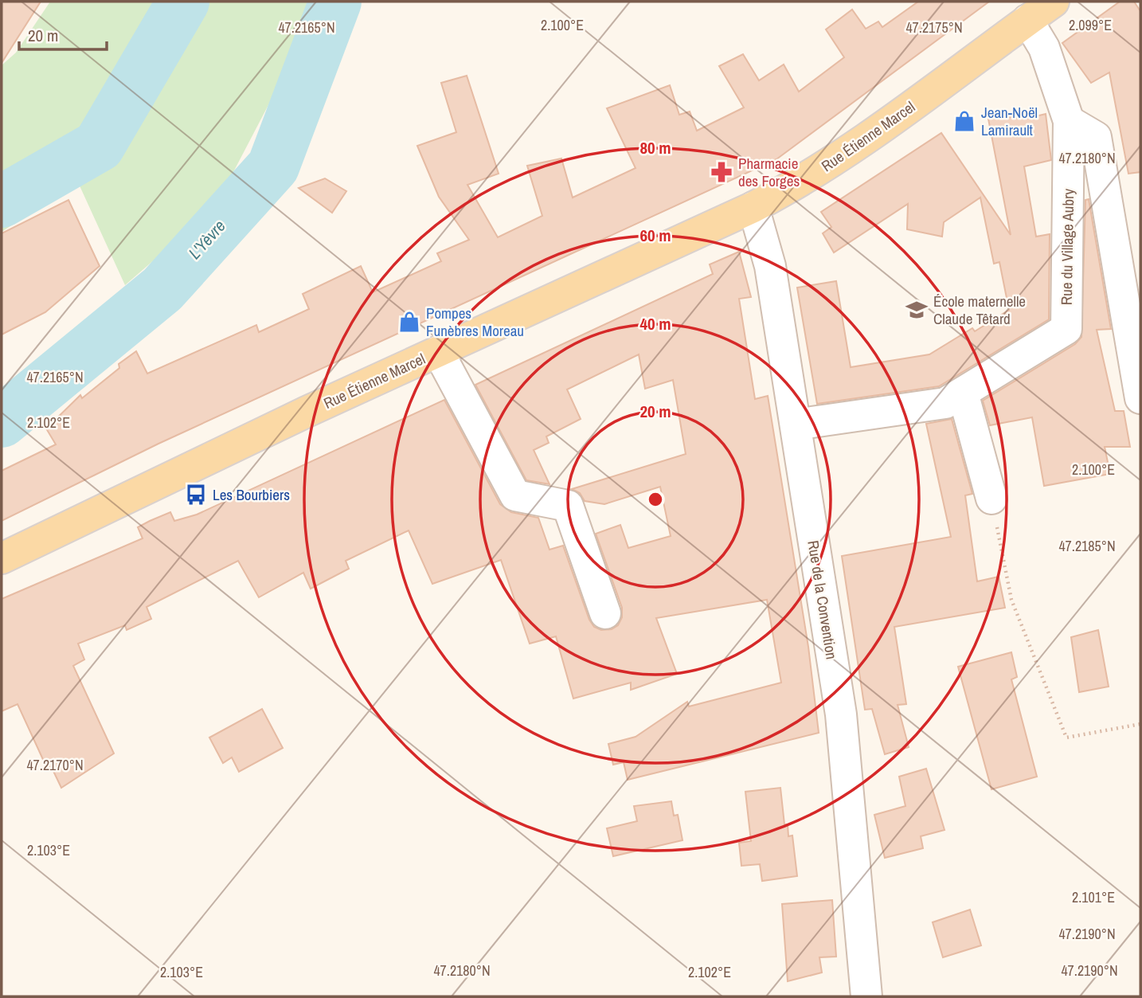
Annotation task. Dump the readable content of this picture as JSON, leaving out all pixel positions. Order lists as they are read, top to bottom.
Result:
{
  "streets": {
    "main road": ["Rue Étienne Marcel"],
    "street": ["Rue du Village Aubry", "Rue de la Convention"]
  },
  "crossings": [
    ["Rue Étienne Marcel", "Rue du Village Aubry"],
    ["Rue Étienne Marcel", "Rue de la Convention"],
    ["Rue du Village Aubry", "Rue de la Convention"]
  ],
  "water": ["L'Yèvre"],
  "places": {
    "shop": ["Jean-Noël Lamirault", "Pompes Funèbres Moreau"],
    "pharmacy": ["Pharmacie des Forges"],
    "school or university": ["École maternelle Claude Têtard"],
    "bus stop": ["Les Bourbiers"]
  },
  "scale_bar": "20 m",
  "coordinates": [
    "2.099°E",
    "2.100°E",
    "47.2165°N",
    "47.2175°N",
    "47.2180°N",
    "2.102°E",
    "47.2185°N",
    "47.2170°N",
    "2.103°E",
    "2.101°E",
    "47.2190°N"
  ],
  "rings": [
    "80 m",
    "60 m",
    "40 m",
    "20 m"
  ]
}
